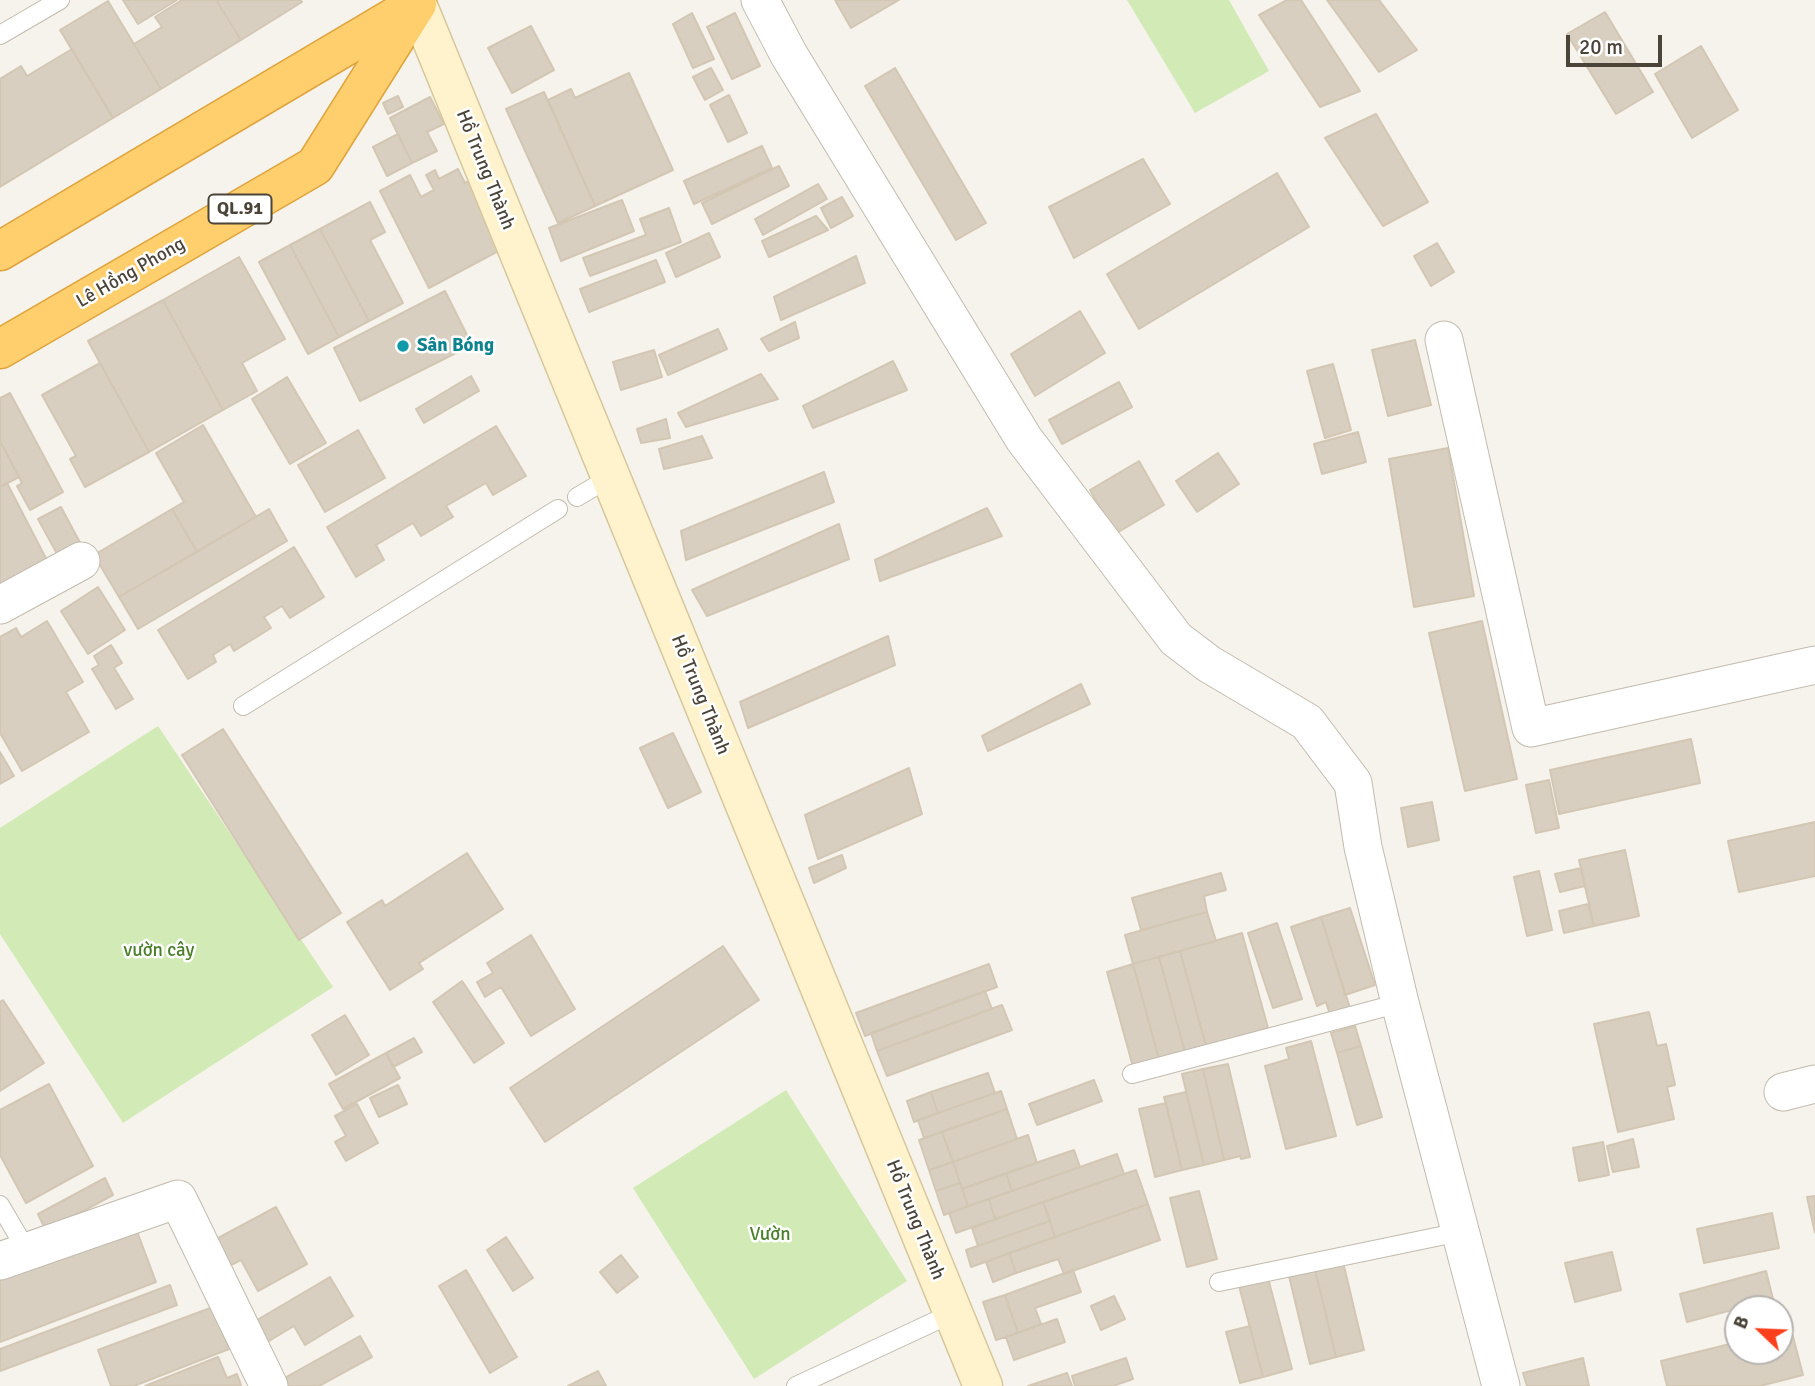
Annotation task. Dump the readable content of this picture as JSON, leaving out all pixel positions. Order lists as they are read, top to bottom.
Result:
{
  "streets": {
    "highway": ["QL.91", "Lê Hồng Phong"],
    "street": ["Hồ Trung Thành"]
  },
  "crossings": [
    ["Hồ Trung Thành", "Lê Hồng Phong"]
  ],
  "parks": ["vườn cây", "Vườn"],
  "places": ["Sân Bóng"],
  "scale_bar": "20 m",
  "north": "top left"
}
